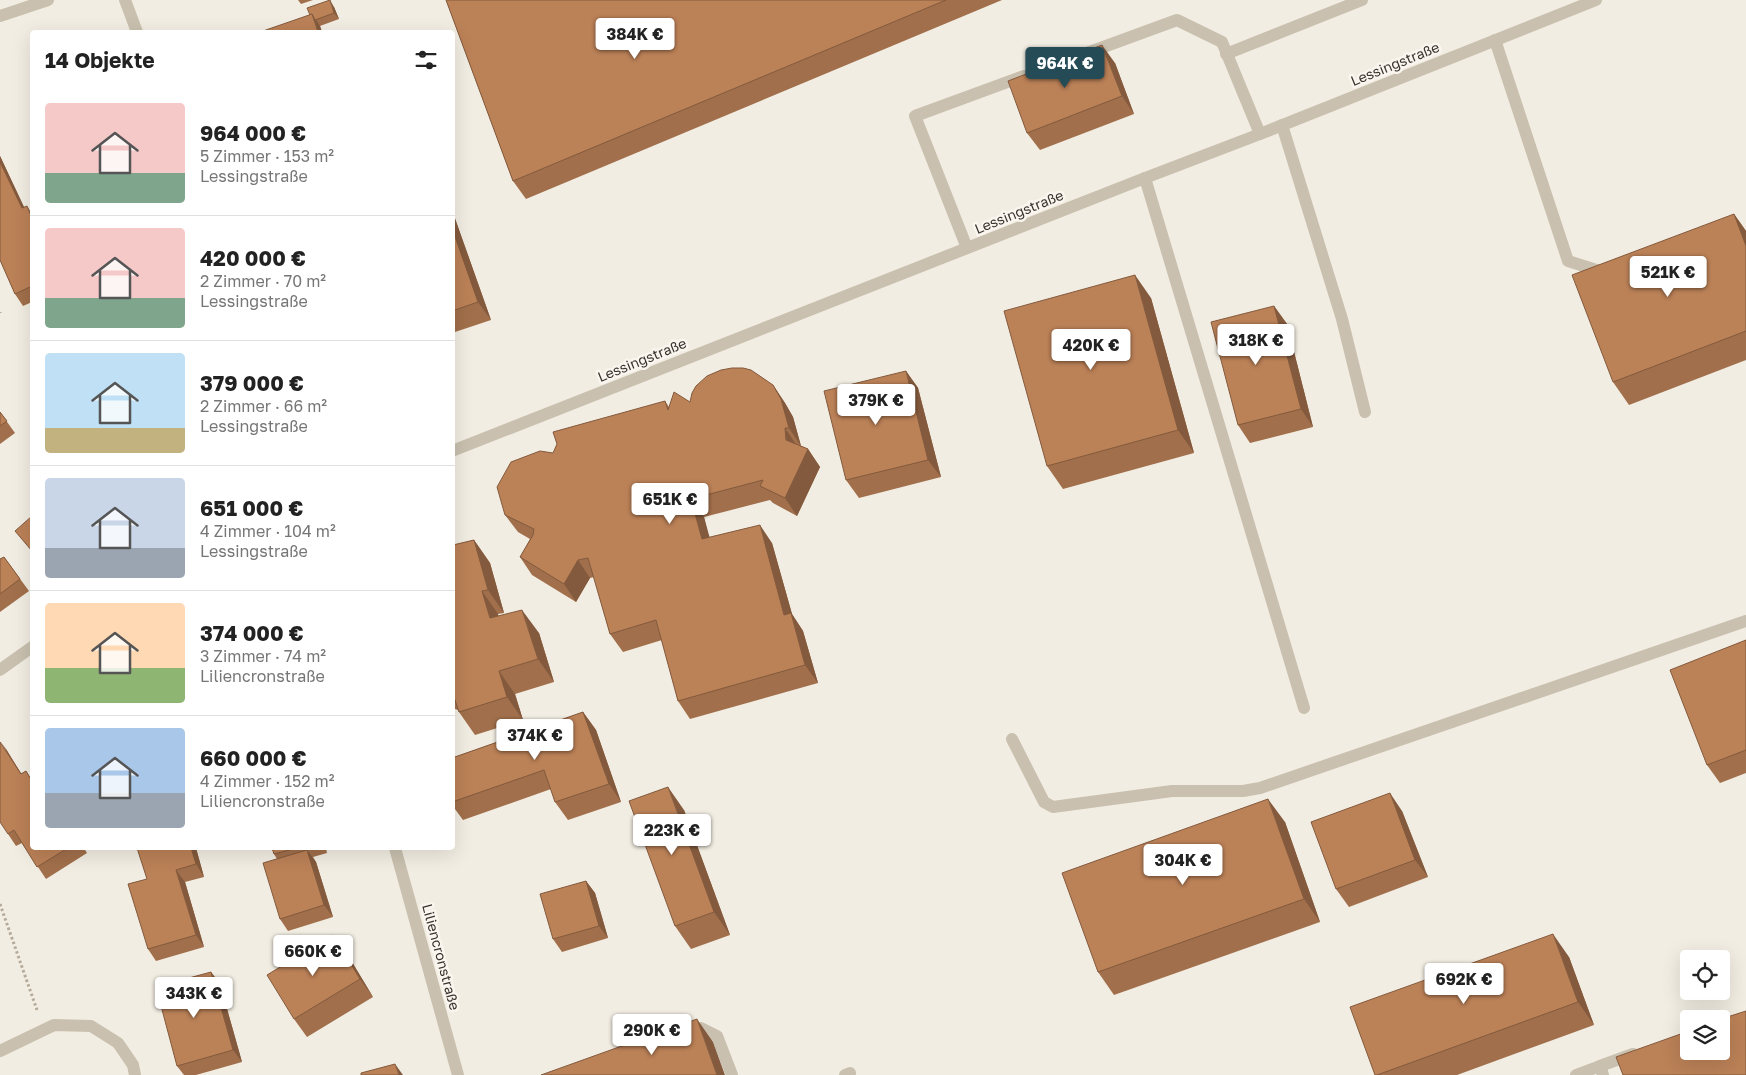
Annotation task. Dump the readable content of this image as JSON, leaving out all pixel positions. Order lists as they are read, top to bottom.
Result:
{
  "streets": {
    "street": ["Lessingstraße", "Liliencronstraße"]
  },
  "page": {
    "price": [
      "384K €",
      "964K €",
      "521K €",
      "318K €",
      "420K €",
      "379K €",
      "651K €",
      "374K €",
      "223K €",
      "304K €",
      "660K €",
      "692K €",
      "343K €",
      "290K €"
    ],
    "heading": "14 Objekte",
    "list": [
      {
        "name": "964 000 €",
        "note": "5 Zimmer · 153 m² · Lessingstraße"
      },
      {
        "name": "420 000 €",
        "note": "2 Zimmer · 70 m² · Lessingstraße"
      },
      {
        "name": "379 000 €",
        "note": "2 Zimmer · 66 m² · Lessingstraße"
      },
      {
        "name": "651 000 €",
        "note": "4 Zimmer · 104 m² · Lessingstraße"
      },
      {
        "name": "374 000 €",
        "note": "3 Zimmer · 74 m² · Liliencronstraße"
      },
      {
        "name": "660 000 €",
        "note": "4 Zimmer · 152 m² · Liliencronstraße"
      }
    ]
  }
}
